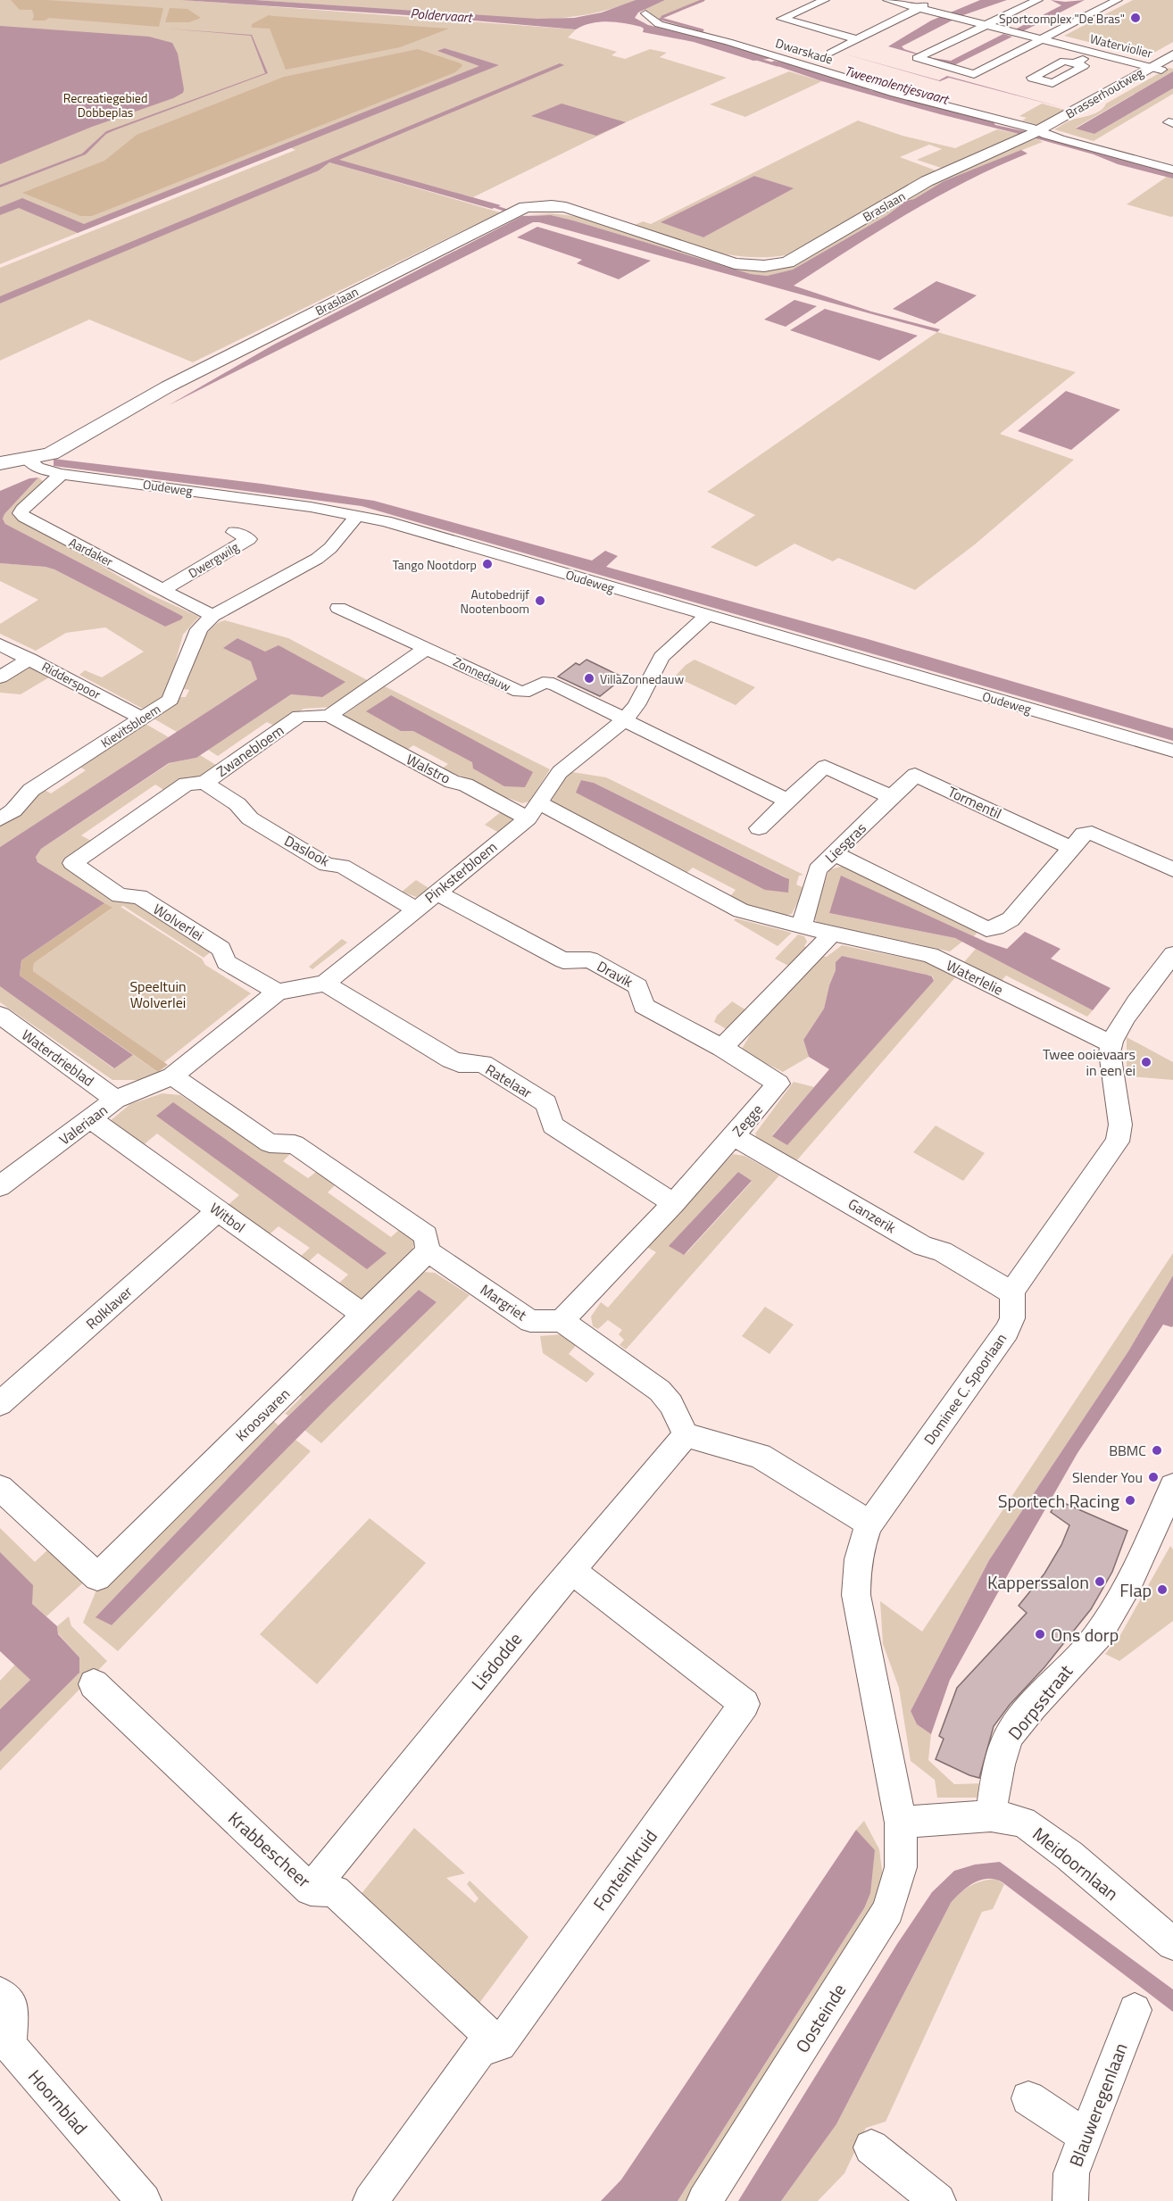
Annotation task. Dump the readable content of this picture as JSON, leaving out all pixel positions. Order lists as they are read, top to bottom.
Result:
{
  "streets": {
    "main road": ["Brasserhoutweg", "Braslaan"],
    "street": [
      "Waterviolier",
      "Dwarskade",
      "Oudeweg",
      "Aardaker",
      "Dwergwilg",
      "Zonnedauw",
      "Ridderspoor",
      "Kievitsbloem",
      "Zwanebloem",
      "Walstro",
      "Tormentil",
      "Liesgras",
      "Daslook",
      "Pinksterbloem",
      "Wolverlei",
      "Dravik",
      "Waterlelie",
      "Waterdrieblad",
      "Ratelaar",
      "Zegge",
      "Valeriaan",
      "Ganzerik",
      "Witbol",
      "Margriet",
      "Rolklaver",
      "Dominee C. Spoorlaan",
      "Kroosvaren",
      "Lisdodde",
      "Dorpsstraat",
      "Krabbescheer",
      "Meidoornlaan",
      "Fonteinkruid",
      "Oosteinde",
      "Hoornblad",
      "Blauweregenlaan"
    ]
  },
  "crossings": [
    ["Waterviolier", "Brasserhoutweg"],
    ["Dwarskade", "Brasserhoutweg"],
    ["Dwarskade", "Braslaan"],
    ["Brasserhoutweg", "Braslaan"],
    ["Braslaan", "Oudeweg"],
    ["Oudeweg", "Aardaker"],
    ["Oudeweg", "Kievitsbloem"],
    ["Oudeweg", "Pinksterbloem"],
    ["Aardaker", "Dwergwilg"],
    ["Aardaker", "Kievitsbloem"],
    ["Zonnedauw", "Pinksterbloem"],
    ["Ridderspoor", "Kievitsbloem"],
    ["Zwanebloem", "Walstro"],
    ["Zwanebloem", "Daslook"],
    ["Zwanebloem", "Wolverlei"],
    ["Walstro", "Pinksterbloem"],
    ["Tormentil", "Liesgras"],
    ["Daslook", "Pinksterbloem"],
    ["Pinksterbloem", "Dravik"],
    ["Pinksterbloem", "Ratelaar"],
    ["Dravik", "Zegge"],
    ["Waterdrieblad", "Valeriaan"],
    ["Ratelaar", "Zegge"],
    ["Zegge", "Ganzerik"],
    ["Zegge", "Margriet"],
    ["Valeriaan", "Witbol"],
    ["Ganzerik", "Dominee C. Spoorlaan"],
    ["Witbol", "Rolklaver"],
    ["Witbol", "Kroosvaren"],
    ["Margriet", "Kroosvaren"],
    ["Dominee C. Spoorlaan", "Meidoornlaan"],
    ["Dominee C. Spoorlaan", "Oosteinde"],
    ["Lisdodde", "Krabbescheer"],
    ["Lisdodde", "Fonteinkruid"],
    ["Dorpsstraat", "Meidoornlaan"],
    ["Krabbescheer", "Fonteinkruid"],
    ["Meidoornlaan", "Oosteinde"]
  ],
  "water": ["Poldervaart", "Tweemolentjesvaart"],
  "parks": ["Recreatiegebied Dobbeplas", "Speeltuin Wolverlei"],
  "places": [
    "Sportcomplex \"De Bras\"",
    "Tango Nootdorp",
    "Autobedrijf Nootenboom",
    "VillaZonnedauw",
    "Twee ooievaars in een ei",
    "BBMC",
    "Slender You",
    "Sportech Racing",
    "Kapperssalon",
    "Flap",
    "Ons dorp"
  ]
}
